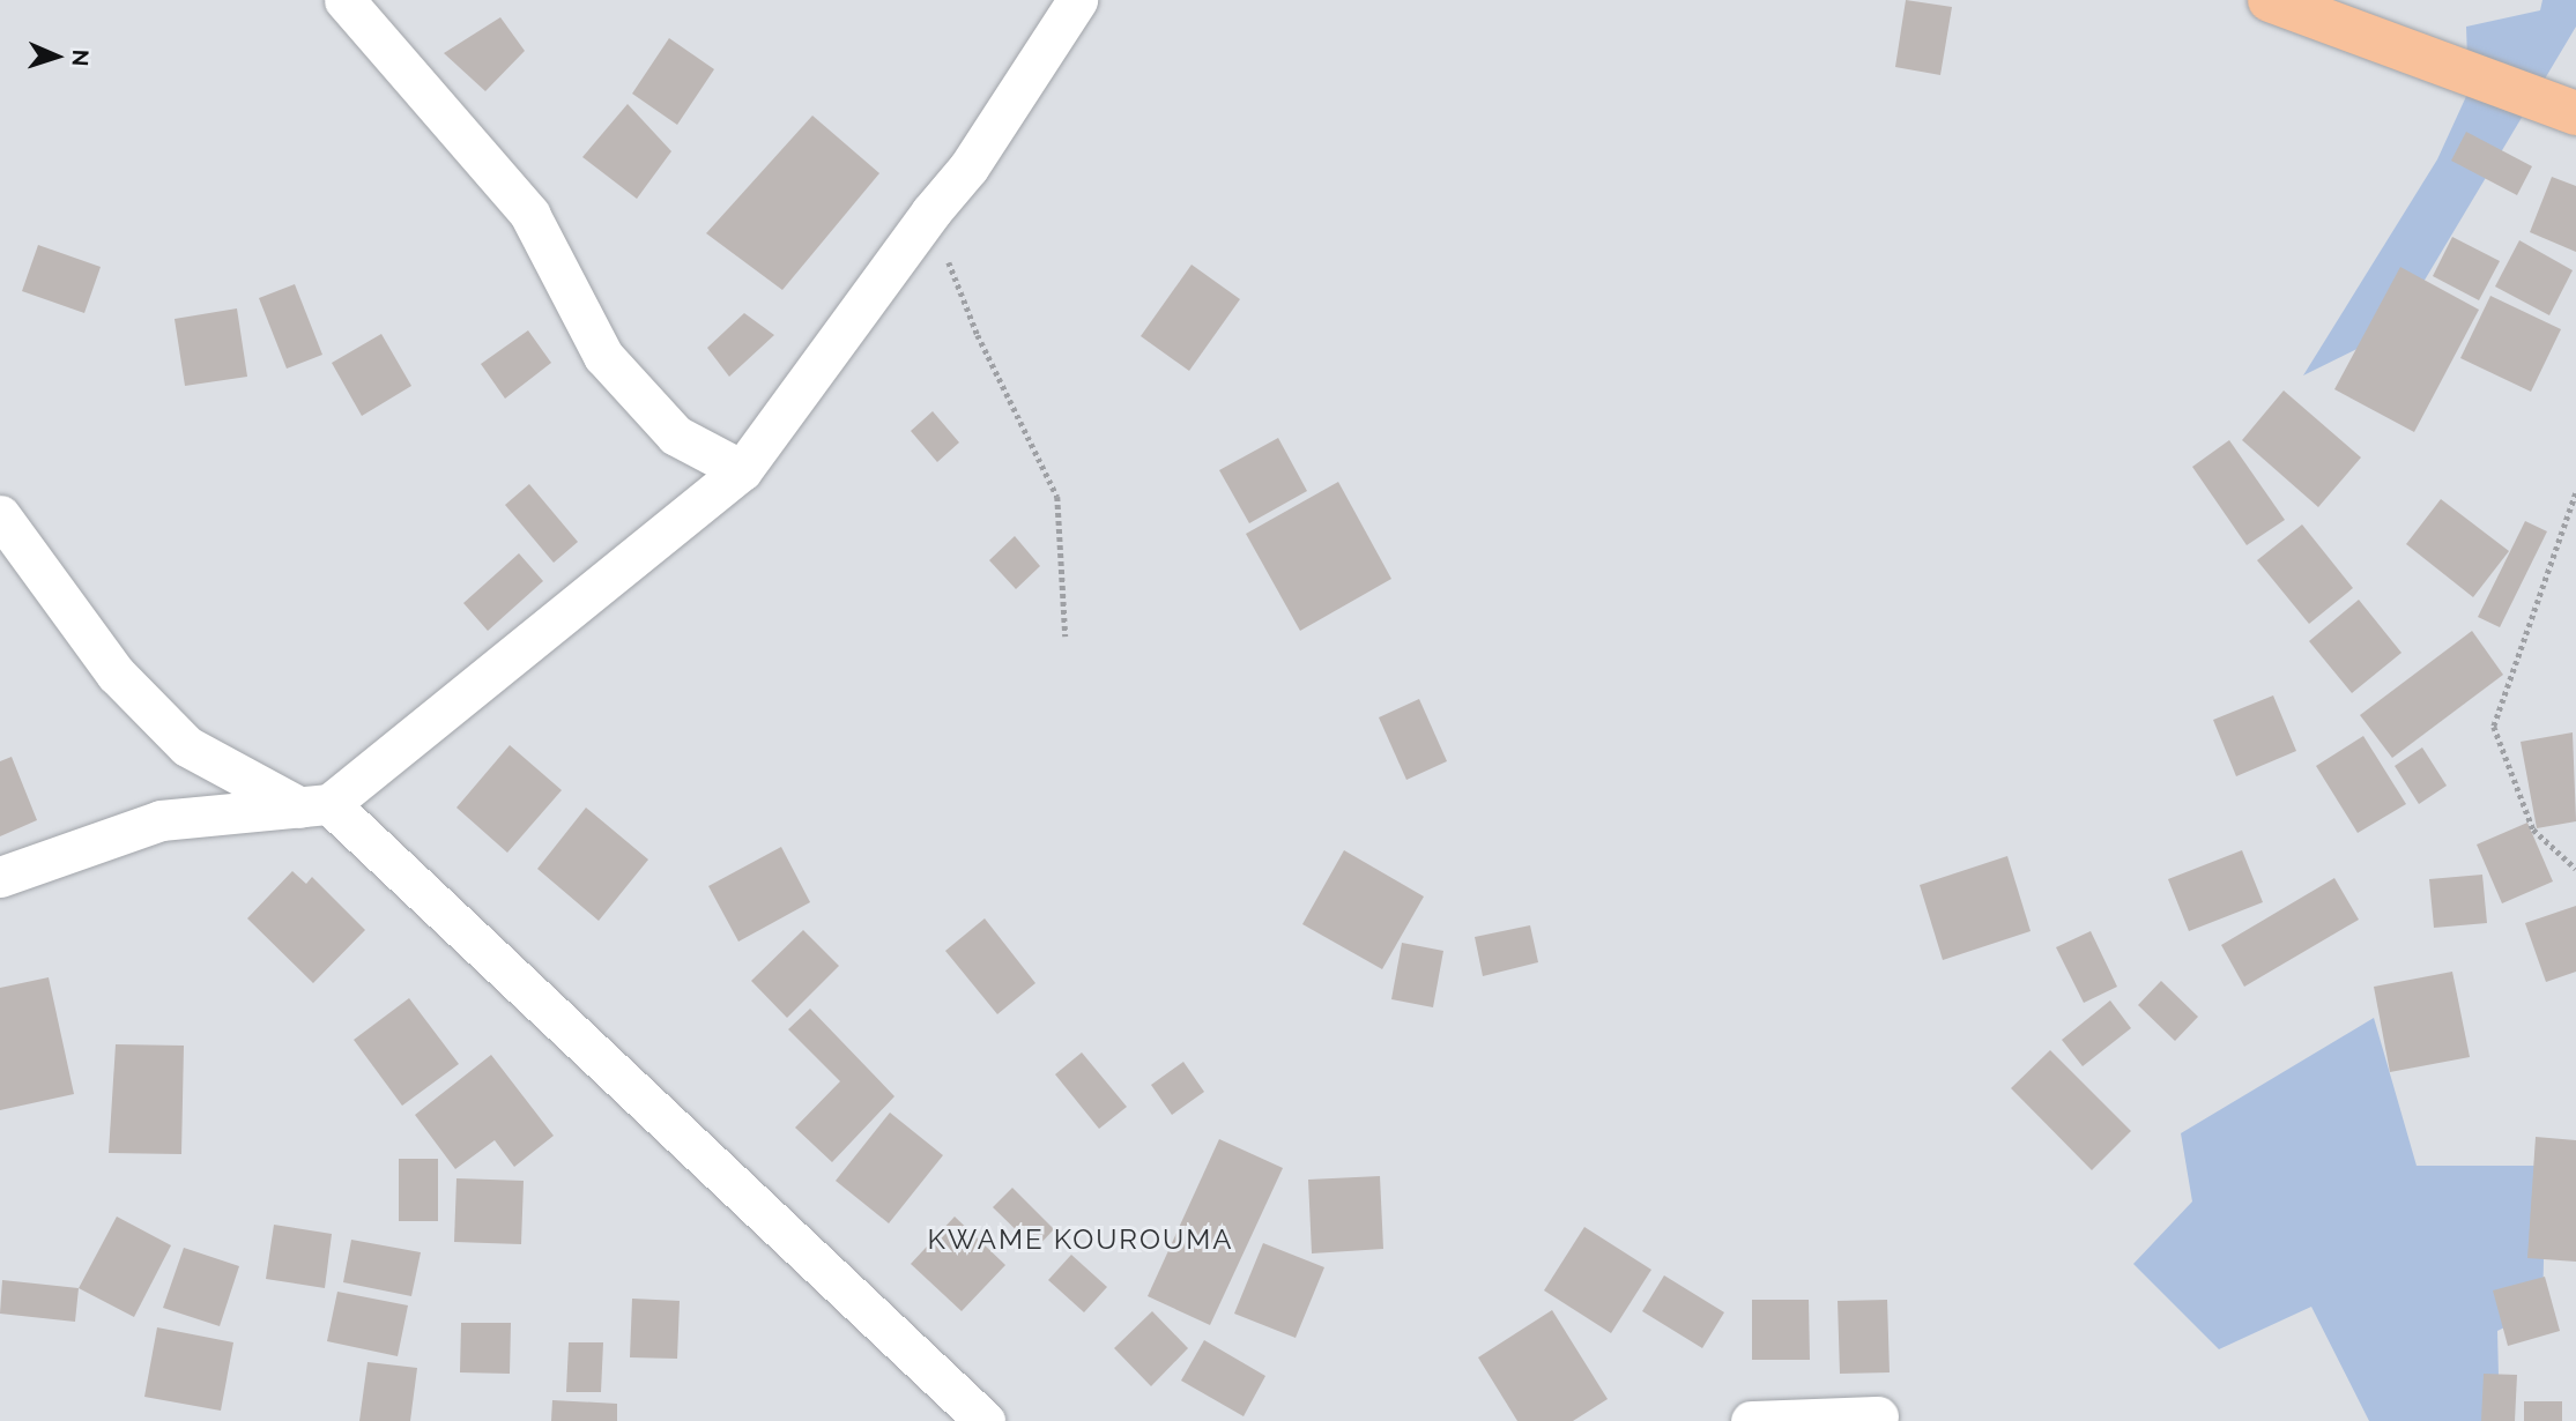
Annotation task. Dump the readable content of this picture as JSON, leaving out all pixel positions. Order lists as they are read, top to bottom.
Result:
{
  "districts": ["KWAME KOUROUMA"],
  "north": "right"
}
